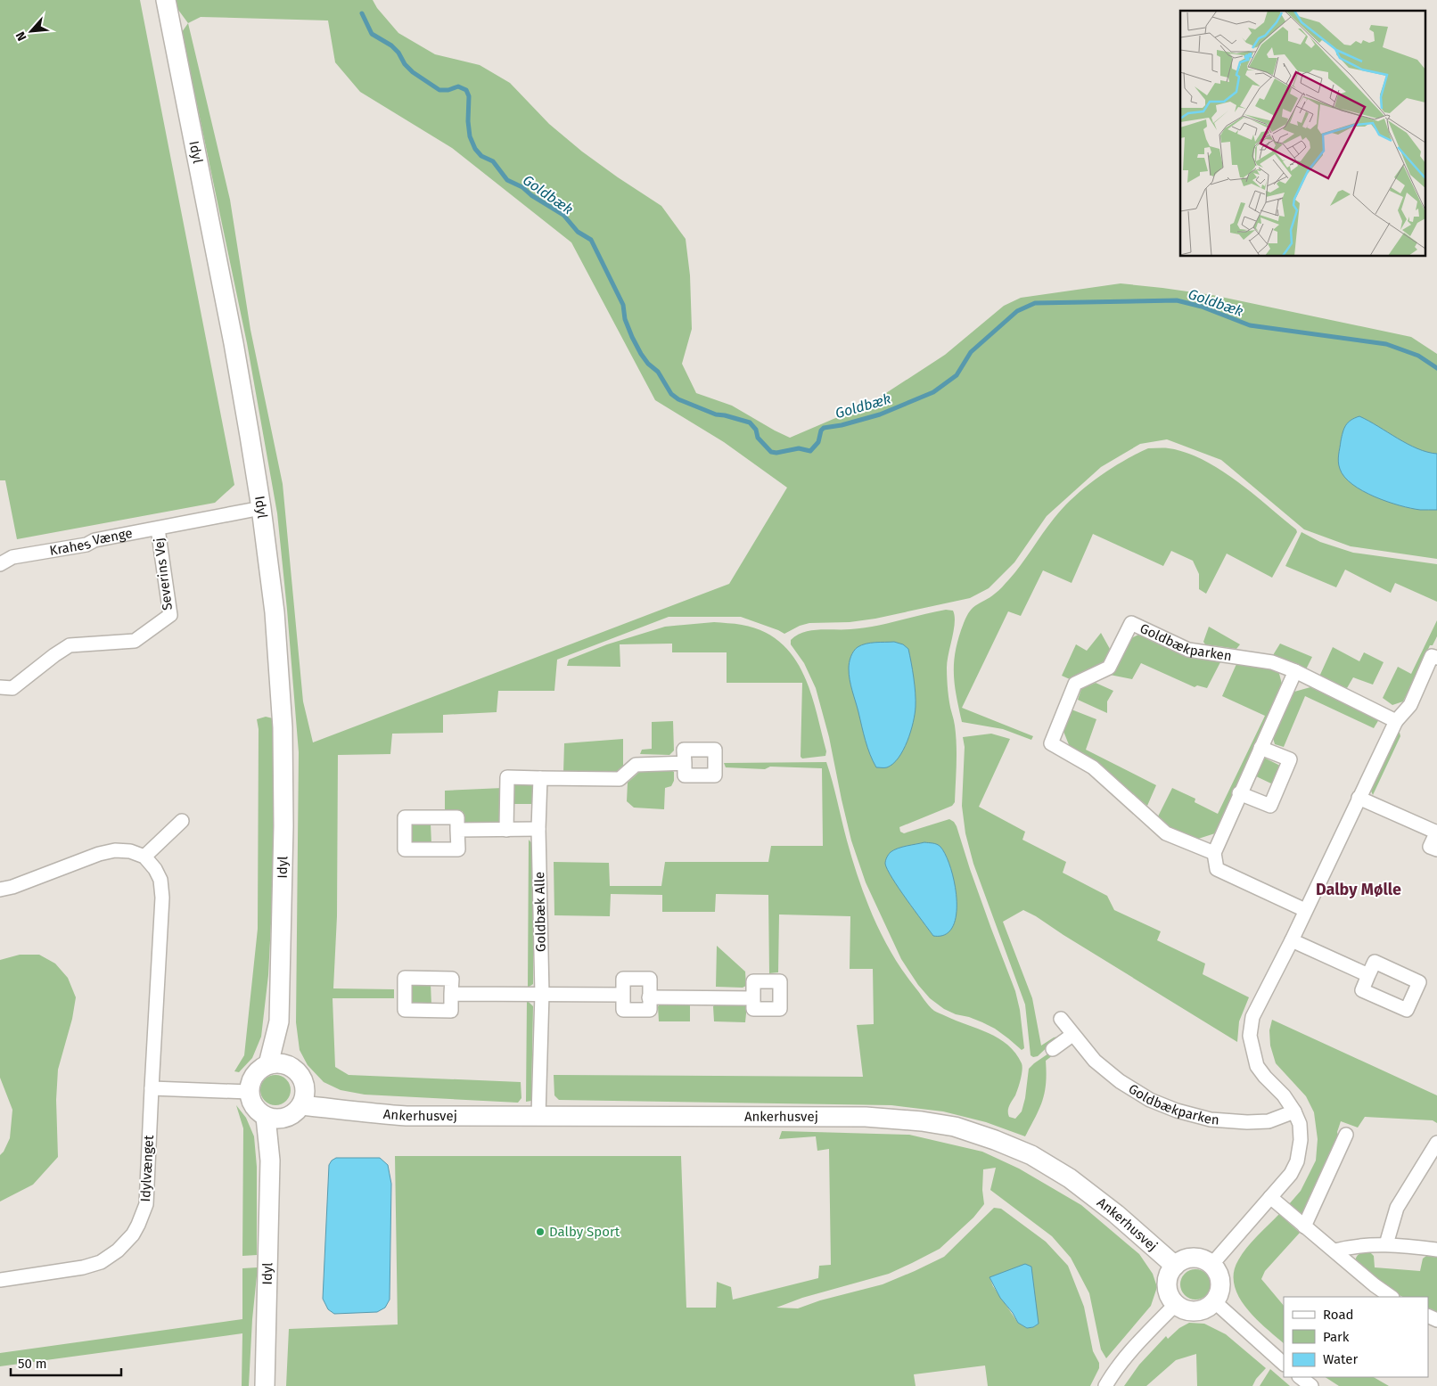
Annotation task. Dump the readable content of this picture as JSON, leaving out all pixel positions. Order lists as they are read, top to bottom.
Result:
{
  "streets": {
    "street": [
      "Idyl",
      "Krahes Vænge",
      "Severins Vej",
      "Goldbækparken",
      "Goldbæk Alle",
      "Ankerhusvej",
      "Idylvænget"
    ]
  },
  "crossings": [
    ["Idyl", "Krahes Vænge"],
    ["Idyl", "Ankerhusvej"],
    ["Krahes Vænge", "Severins Vej"],
    ["Goldbæk Alle", "Ankerhusvej"]
  ],
  "districts": ["Dalby Mølle"],
  "water": ["Goldbæk"],
  "places": ["Dalby Sport"],
  "legend": ["Road", "Park", "Water"],
  "scale_bar": "50 m",
  "north": "bottom left"
}
